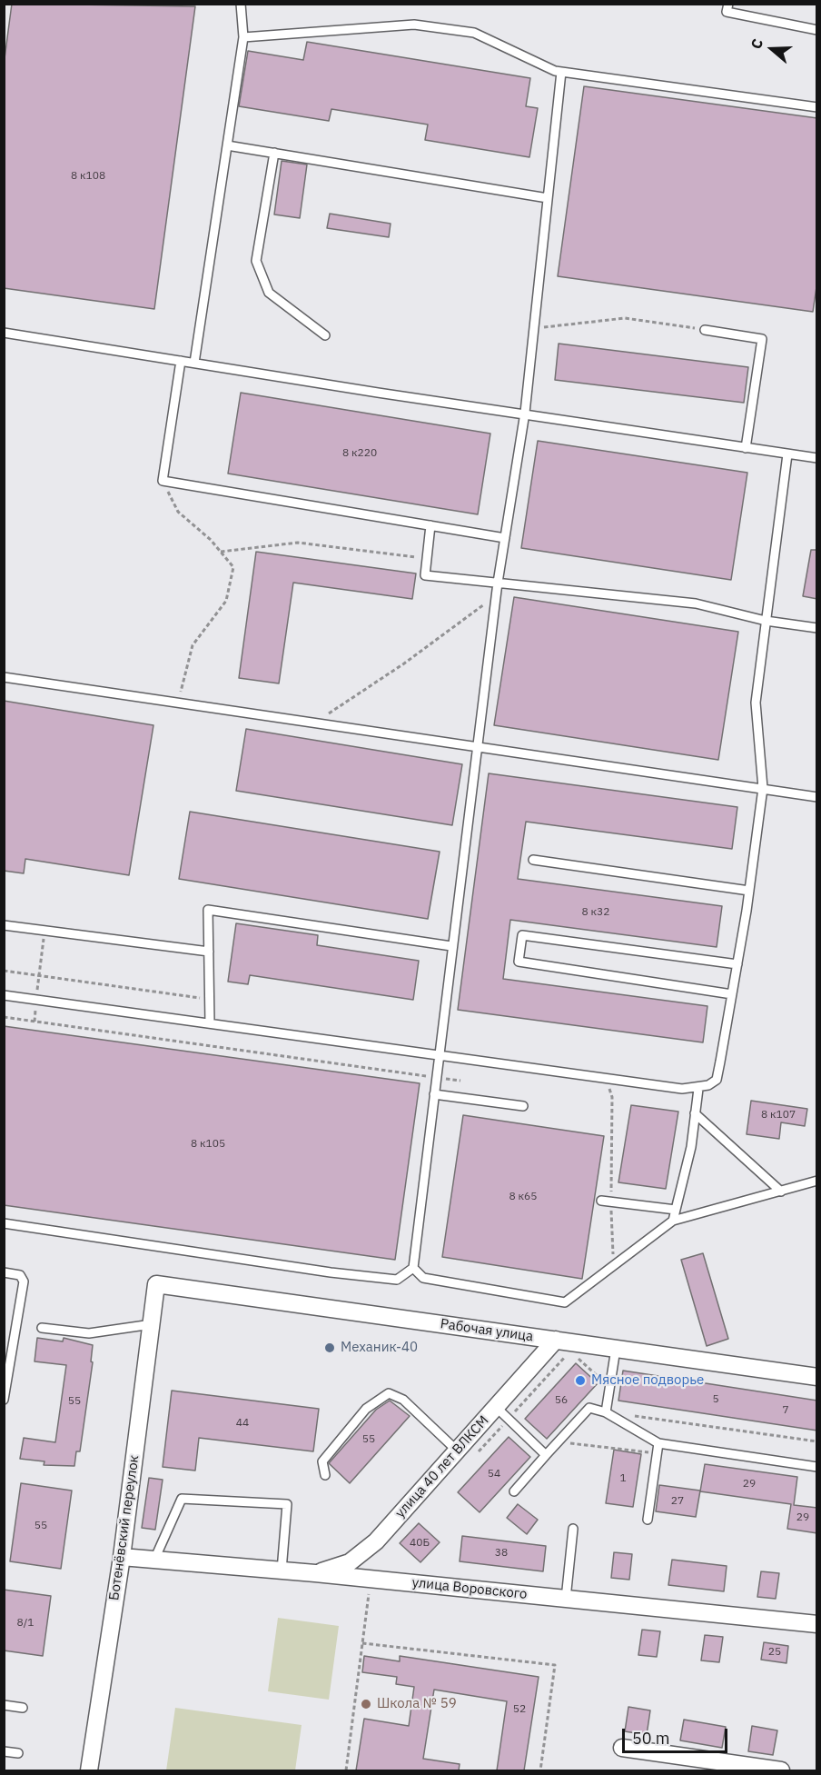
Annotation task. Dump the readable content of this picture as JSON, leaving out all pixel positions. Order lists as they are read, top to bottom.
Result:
{
  "streets": {
    "street": [
      "Рабочая улица",
      "улица 40 лет ВЛКСМ",
      "Ботенёвский переулок",
      "улица Воровского"
    ]
  },
  "crossings": [
    ["Рабочая улица", "улица 40 лет ВЛКСМ"],
    ["Рабочая улица", "Ботенёвский переулок"],
    ["улица 40 лет ВЛКСМ", "улица Воровского"],
    ["Ботенёвский переулок", "улица Воровского"]
  ],
  "places": ["Механик-40", "Мясное подворье", "Школа № 59"],
  "house_numbers": [
    "8 к108",
    "8 к220",
    "8 к32",
    "8 к107",
    "8 к105",
    "8 к65",
    "5",
    "56",
    "55",
    "7",
    "44",
    "55",
    "54",
    "1",
    "29",
    "27",
    "29",
    "55",
    "40Б",
    "38",
    "8/1",
    "25",
    "52"
  ],
  "scale_bar": "50 m",
  "north": "left"
}
